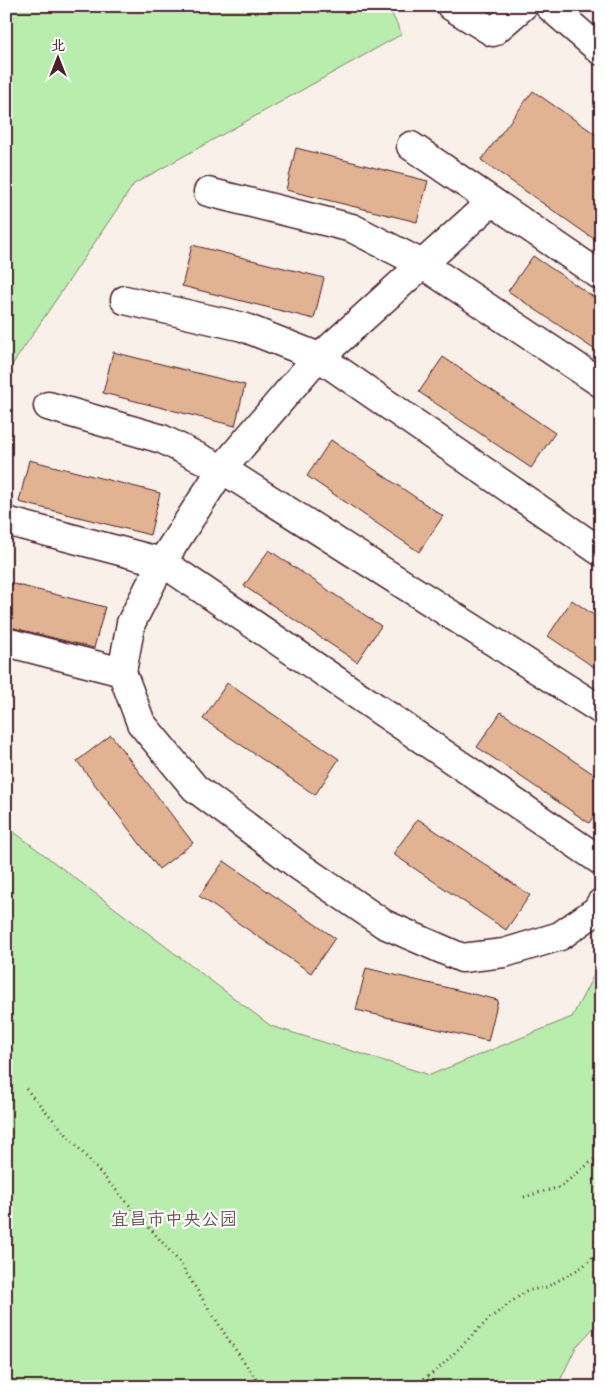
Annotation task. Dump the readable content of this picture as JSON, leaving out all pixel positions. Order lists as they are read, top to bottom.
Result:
{
  "parks": ["宜昌市中央公园"],
  "north": "top"
}
